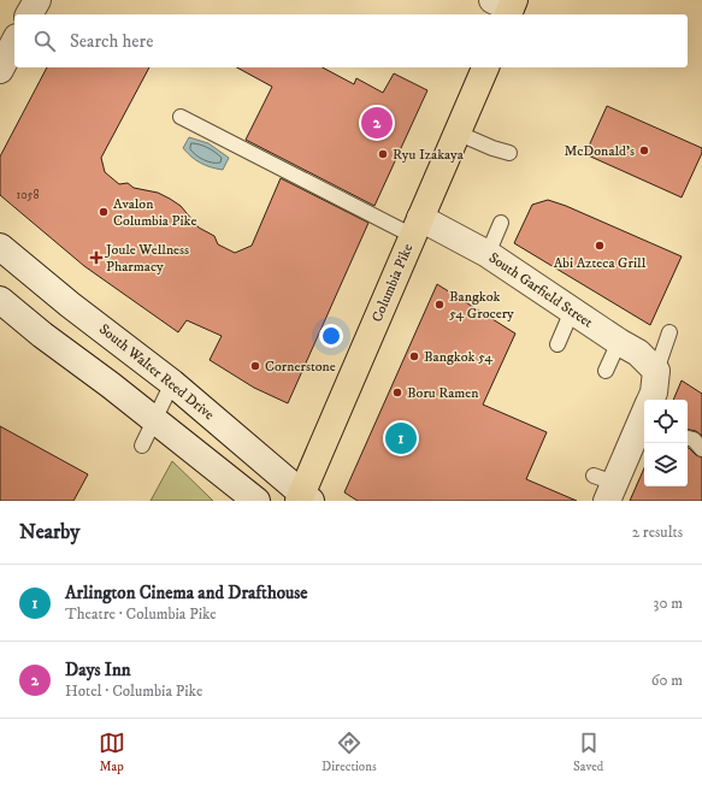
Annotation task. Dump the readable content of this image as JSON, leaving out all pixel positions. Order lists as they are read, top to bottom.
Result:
{
  "streets": {
    "main road": ["Columbia Pike", "South Garfield Street", "South Walter Reed Drive"]
  },
  "crossings": [
    ["Columbia Pike", "South Garfield Street"],
    ["Columbia Pike", "South Walter Reed Drive"]
  ],
  "places": {
    "other": [
      "McDonald's",
      "Ryu Izakaya",
      "Avalon Columbia Pike",
      "Abi Azteca Grill",
      "Bangkok 54 Grocery",
      "Bangkok 54",
      "Cornerstone",
      "Boru Ramen"
    ],
    "health": ["Joule Wellness Pharmacy"]
  },
  "house_numbers": ["1058"],
  "page": {
    "search": "Search here",
    "pins": ["2", "1"],
    "heading": ["Nearby", "2 results"],
    "list": [
      {
        "mark": "1",
        "name": "Arlington Cinema and Drafthouse",
        "note": "Theatre · Columbia Pike",
        "value": "30 m"
      },
      {
        "mark": "2",
        "name": "Days Inn",
        "note": "Hotel · Columbia Pike",
        "value": "60 m"
      }
    ],
    "nav": ["Map", "Directions", "Saved"]
  }
}
